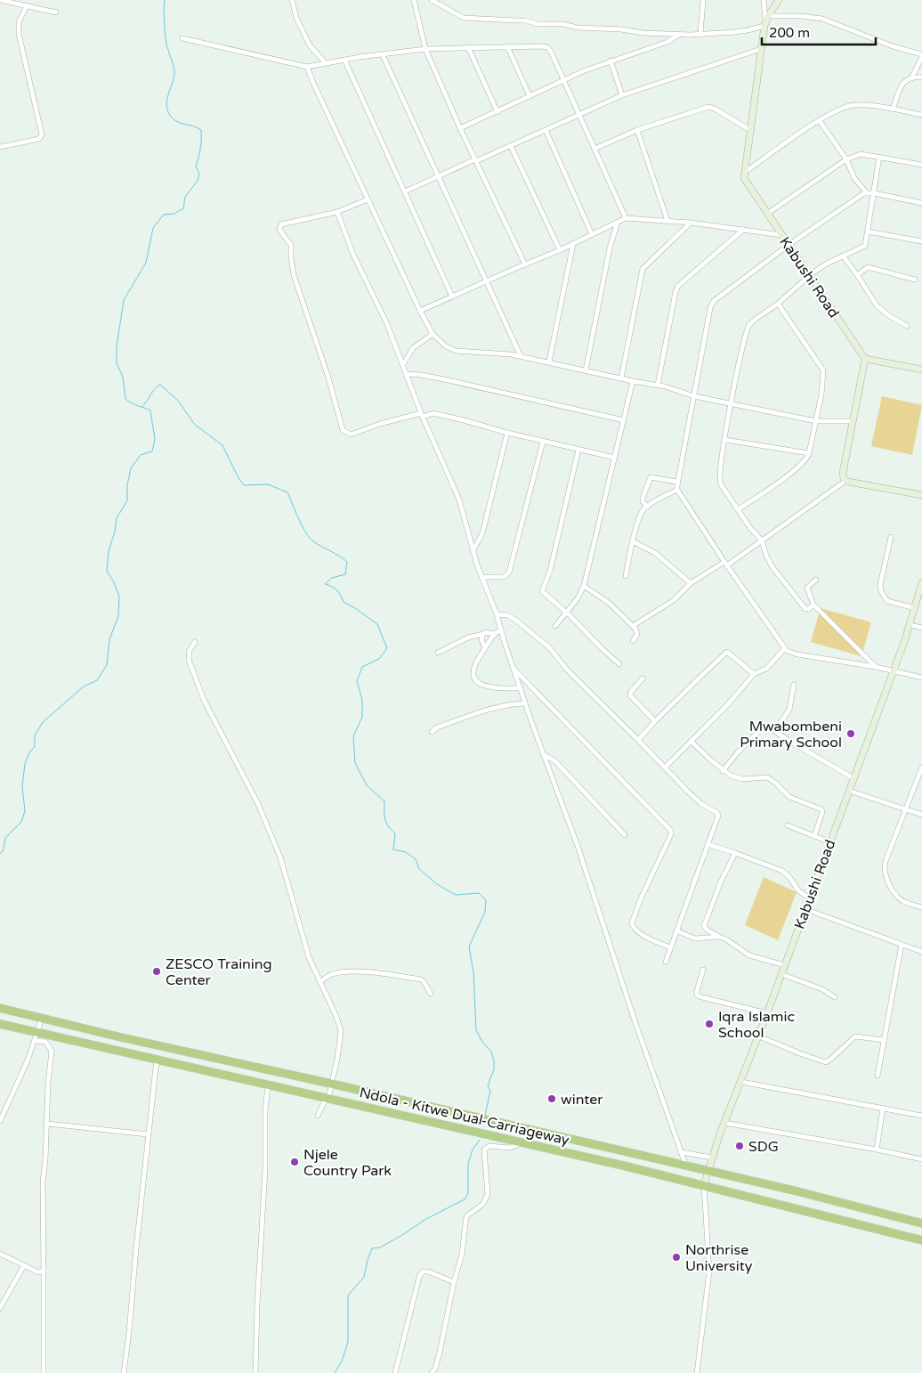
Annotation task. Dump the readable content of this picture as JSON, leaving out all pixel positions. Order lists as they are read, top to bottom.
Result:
{
  "streets": {
    "highway": ["Ndola - Kitwe Dual-Carriageway"],
    "main road": ["Kabushi Road"]
  },
  "crossings": [
    ["Kabushi Road", "Ndola - Kitwe Dual-Carriageway"]
  ],
  "places": [
    "Mwabombeni Primary School",
    "ZESCO Training Center",
    "Iqra Islamic School",
    "winter",
    "SDG",
    "Njele Country Park",
    "Northrise University"
  ],
  "scale_bar": "200 m"
}
